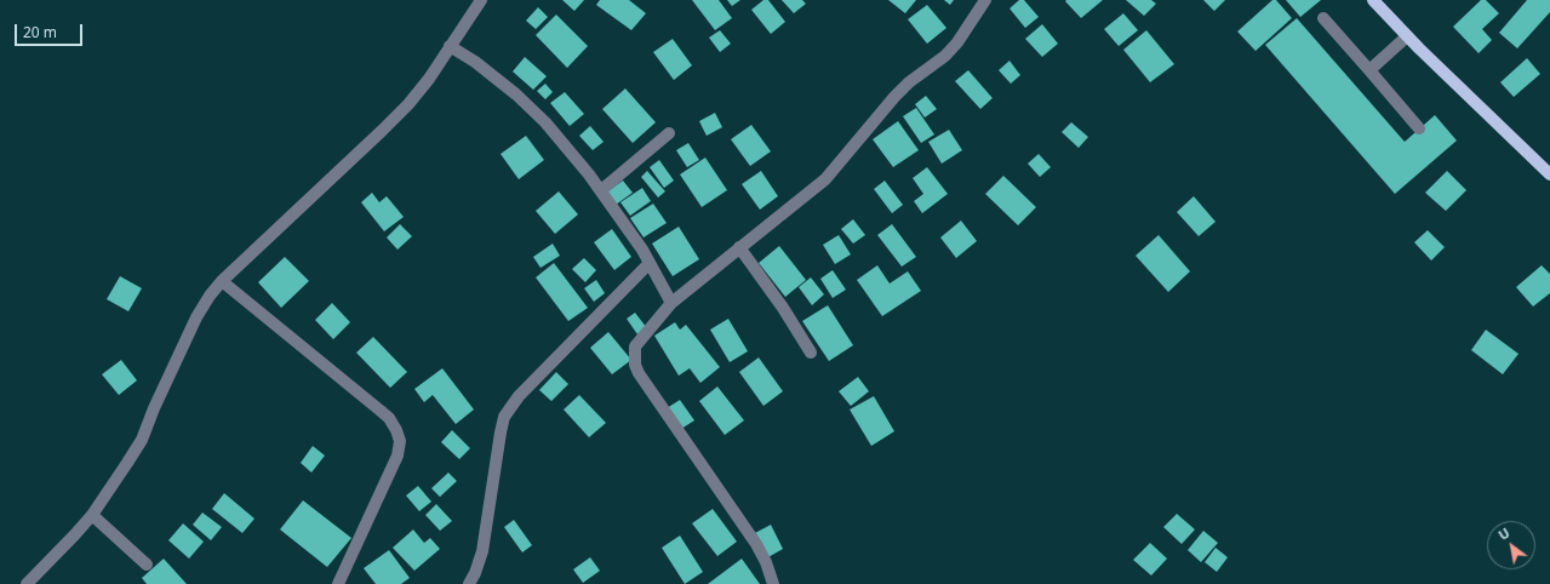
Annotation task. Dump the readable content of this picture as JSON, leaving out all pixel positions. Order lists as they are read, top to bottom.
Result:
{
  "scale_bar": "20 m",
  "north": "top left"
}
